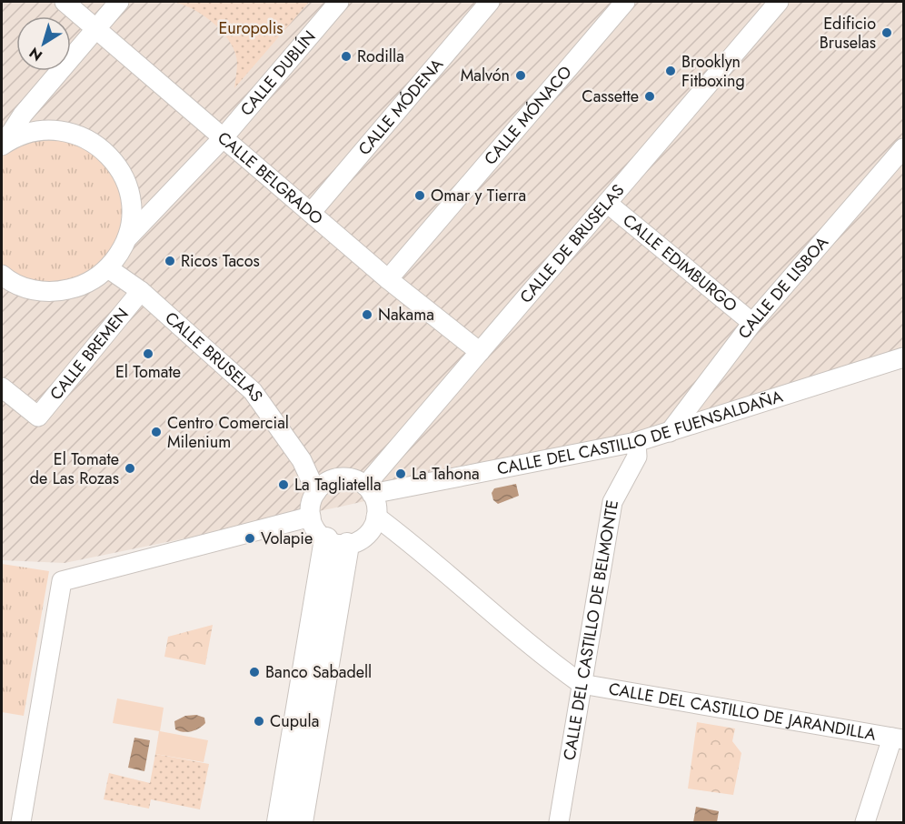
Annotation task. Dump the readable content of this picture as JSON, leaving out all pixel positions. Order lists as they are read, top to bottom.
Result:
{
  "streets": {
    "street": [
      "CALLE DUBLÍN",
      "CALLE MÓDENA",
      "CALLE MÓNACO",
      "CALLE BELGRADO",
      "CALLE DE BRUSELAS",
      "CALLE EDIMBURGO",
      "CALLE DE LISBOA",
      "CALLE BREMEN",
      "CALLE BRUSELAS",
      "CALLE DEL CASTILLO DE FUENSALDAÑA",
      "CALLE DEL CASTILLO DE BELMONTE",
      "CALLE DEL CASTILLO DE JARANDILLA"
    ]
  },
  "crossings": [
    ["CALLE DUBLÍN", "CALLE BELGRADO"],
    ["CALLE MÓDENA", "CALLE BELGRADO"],
    ["CALLE MÓNACO", "CALLE BELGRADO"],
    ["CALLE BELGRADO", "CALLE DE BRUSELAS"],
    ["CALLE DE BRUSELAS", "CALLE EDIMBURGO"],
    ["CALLE DE BRUSELAS", "CALLE BRUSELAS"],
    ["CALLE DE BRUSELAS", "CALLE DEL CASTILLO DE FUENSALDAÑA"],
    ["CALLE EDIMBURGO", "CALLE DE LISBOA"],
    ["CALLE DE LISBOA", "CALLE DEL CASTILLO DE FUENSALDAÑA"],
    ["CALLE BREMEN", "CALLE BRUSELAS"],
    ["CALLE BRUSELAS", "CALLE DEL CASTILLO DE FUENSALDAÑA"],
    ["CALLE DEL CASTILLO DE FUENSALDAÑA", "CALLE DEL CASTILLO DE BELMONTE"],
    ["CALLE DEL CASTILLO DE BELMONTE", "CALLE DEL CASTILLO DE JARANDILLA"]
  ],
  "parks": ["Europolis"],
  "places": [
    "Edificio Bruselas",
    "Rodilla",
    "Brooklyn Fitboxing",
    "Malvón",
    "Cassette",
    "Omar y Tierra",
    "Ricos Tacos",
    "Nakama",
    "El Tomate",
    "Centro Comercial Milenium",
    "El Tomate de Las Rozas",
    "La Tahona",
    "La Tagliatella",
    "Volapie",
    "Banco Sabadell",
    "Cupula"
  ],
  "north": "bottom left"
}
